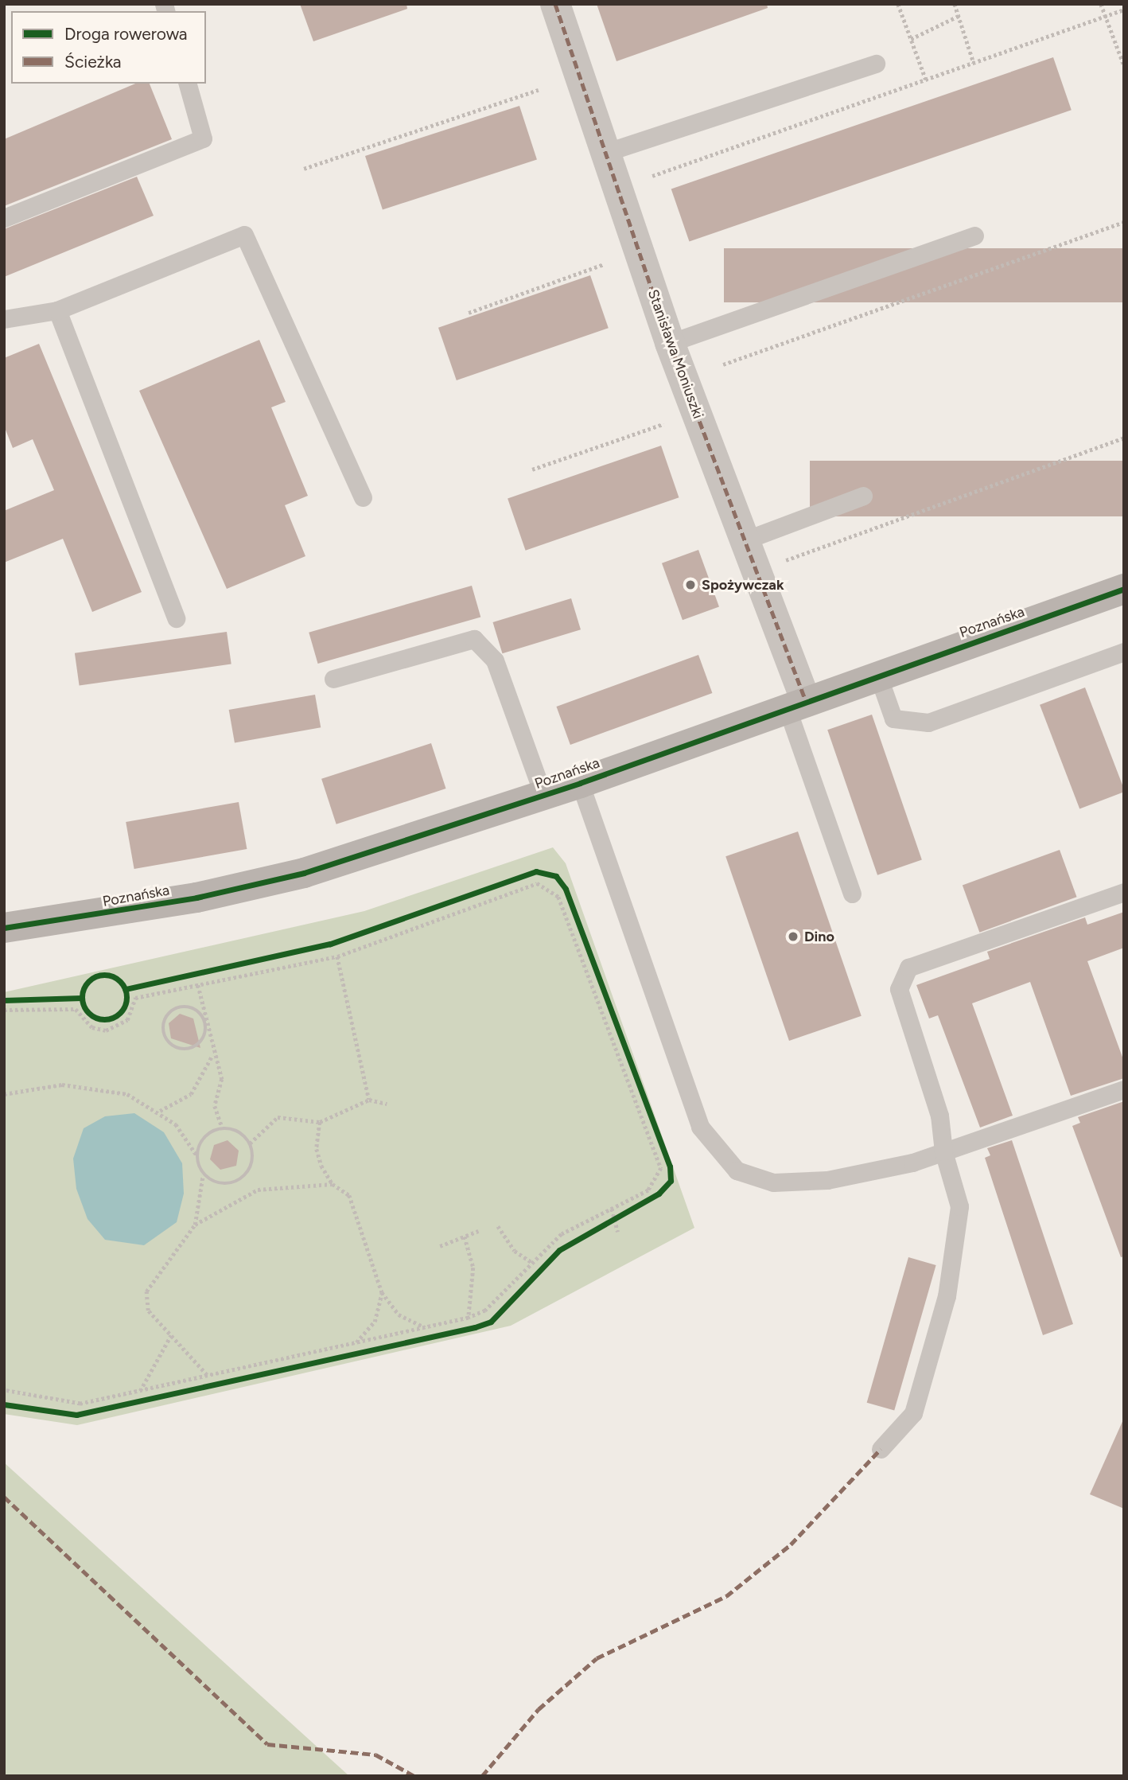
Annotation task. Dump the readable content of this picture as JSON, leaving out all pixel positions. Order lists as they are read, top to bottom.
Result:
{
  "streets": {
    "street": ["Stanisława Moniuszki", "Poznańska"]
  },
  "crossings": [
    ["Stanisława Moniuszki", "Poznańska"]
  ],
  "places": ["Spożywczak", "Dino"],
  "legend": ["Droga rowerowa", "Ścieżka"]
}
